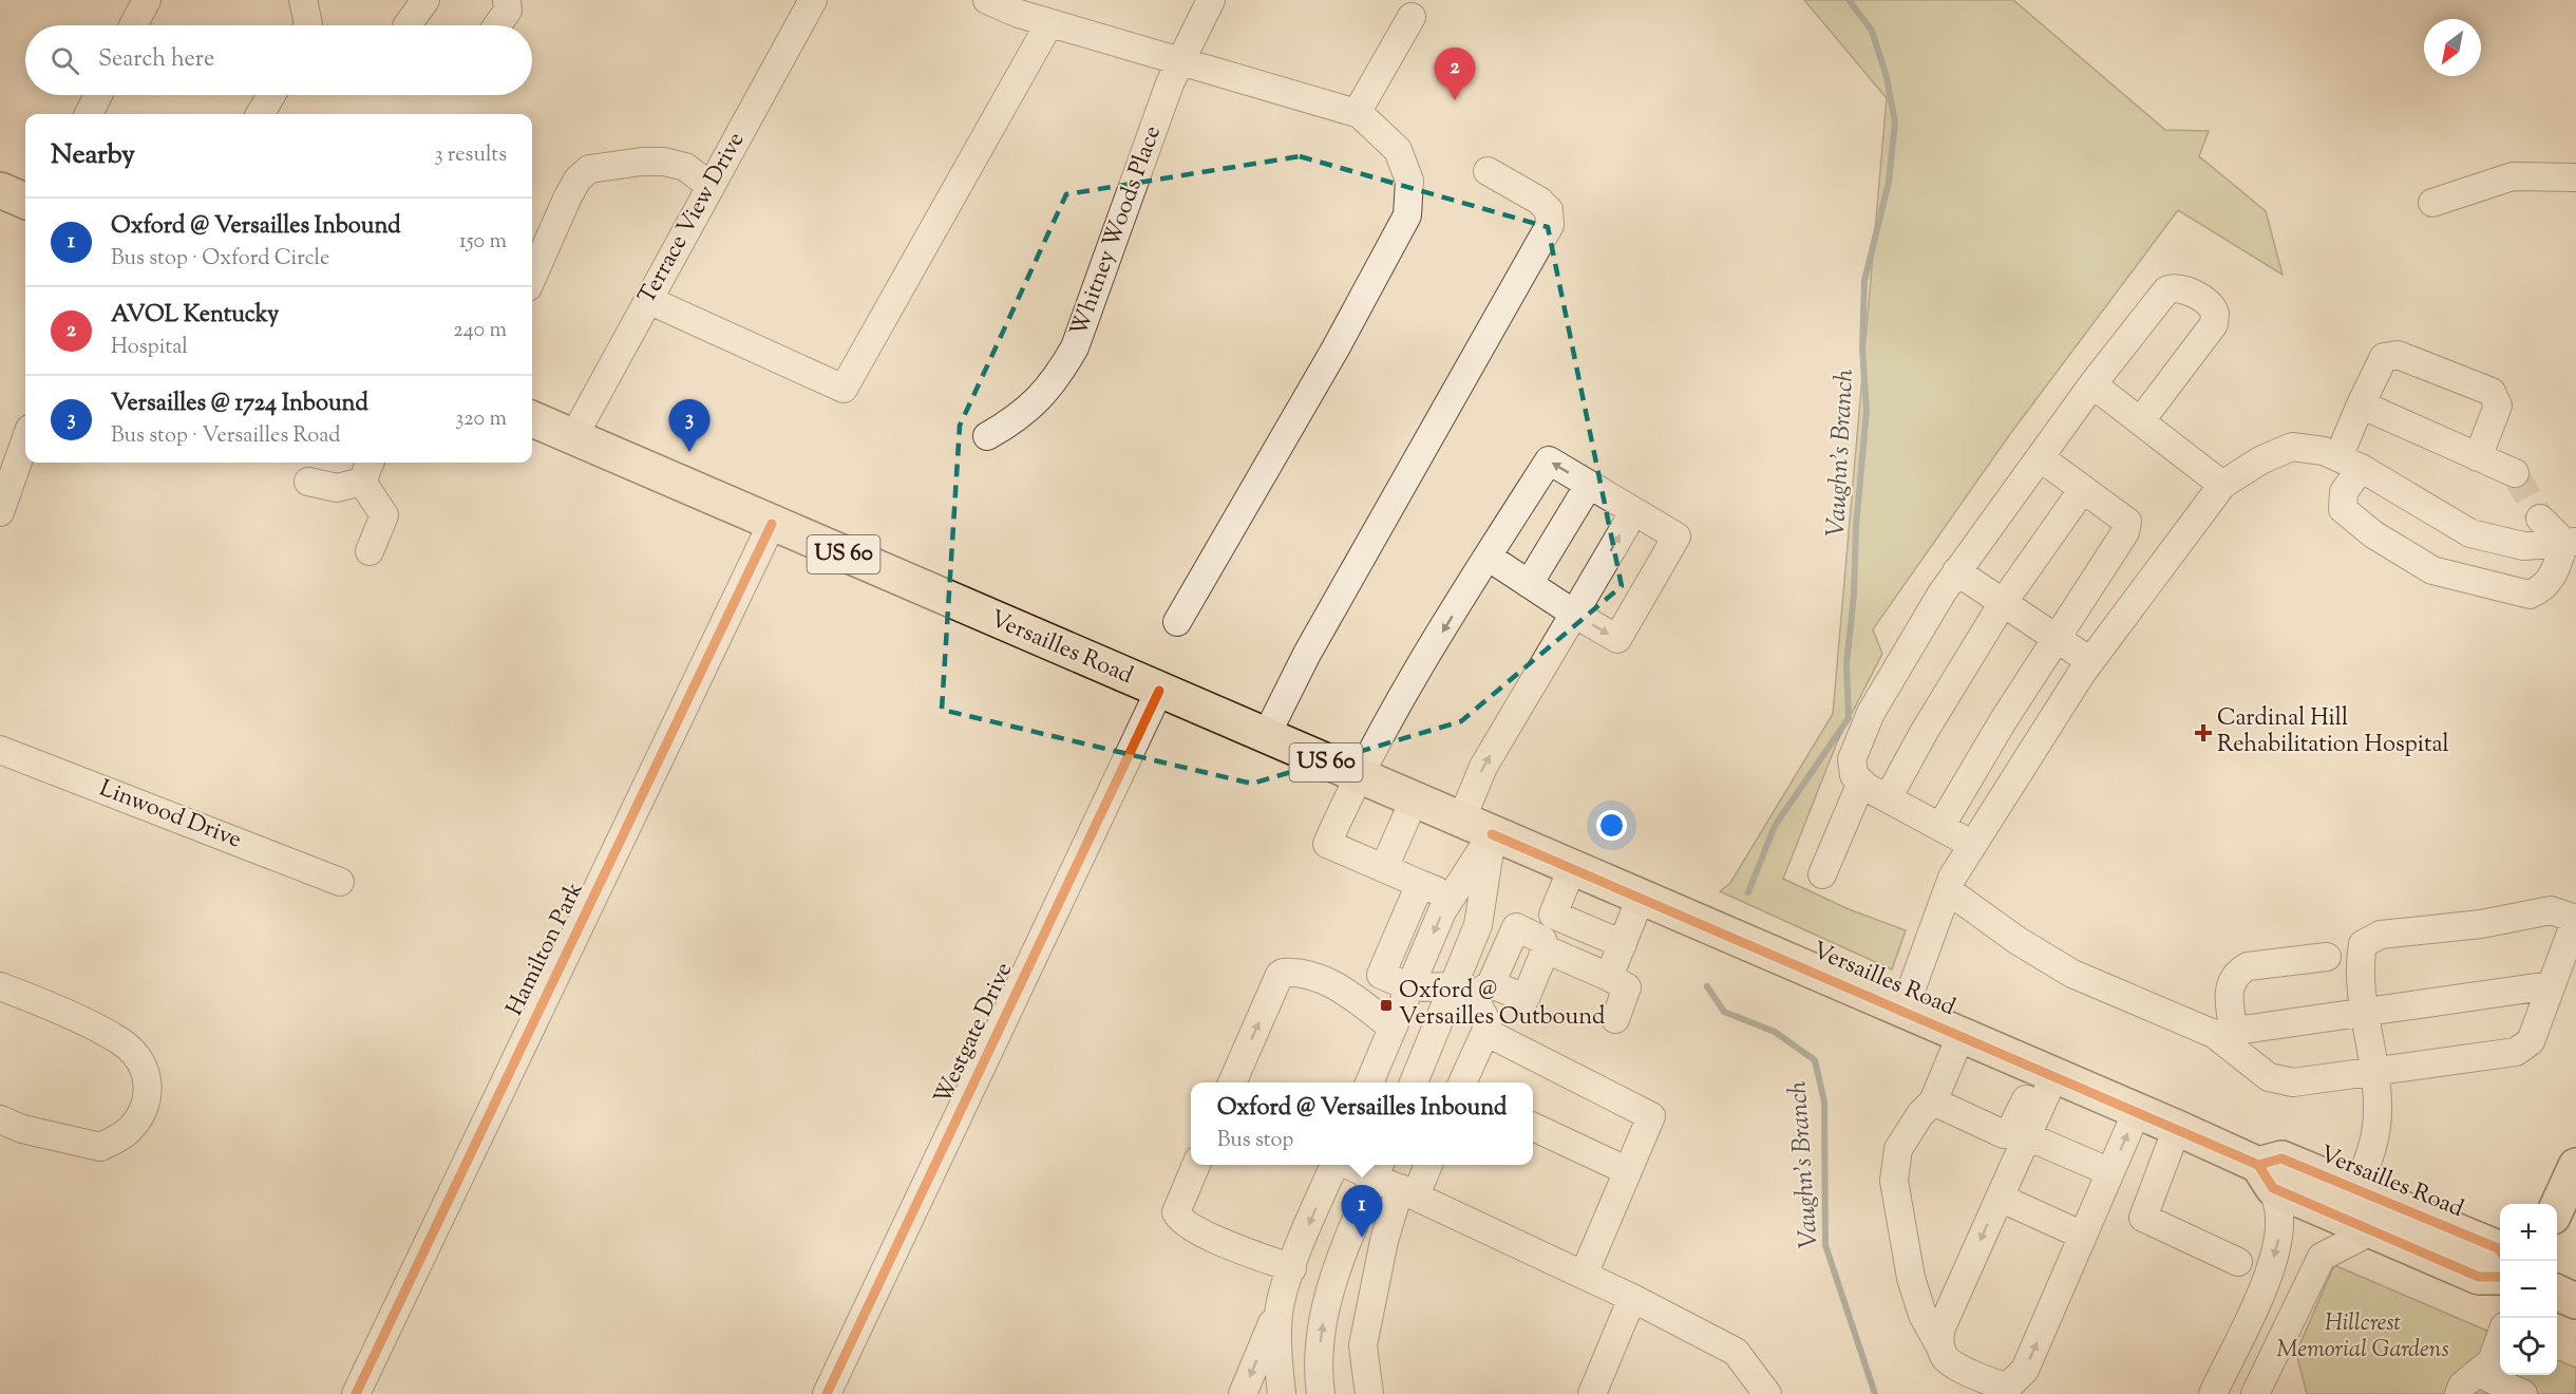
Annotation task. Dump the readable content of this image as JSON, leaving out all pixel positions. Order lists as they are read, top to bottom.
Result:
{
  "streets": {
    "main road": ["US 60", "Versailles Road"],
    "street": [
      "Terrace View Drive",
      "Whitney Woods Place",
      "Linwood Drive",
      "Hamilton Park",
      "Westgate Drive"
    ]
  },
  "crossings": [
    ["Terrace View Drive", "Versailles Road"],
    ["Versailles Road", "Hamilton Park"],
    ["Versailles Road", "Westgate Drive"]
  ],
  "water": ["Vaughn's Branch"],
  "parks": ["Hillcrest Memorial Gardens"],
  "places": {
    "health": ["Cardinal Hill Rehabilitation Hospital"],
    "transit": ["Oxford @ Versailles Outbound"]
  },
  "north": "bottom left",
  "page": {
    "search": "Search here",
    "pins": ["2", "3", "1"],
    "heading": ["Nearby", "3 results"],
    "list": [
      {
        "mark": "1",
        "name": "Oxford @ Versailles Inbound",
        "note": "Bus stop · Oxford Circle",
        "value": "150 m"
      },
      {
        "mark": "2",
        "name": "AVOL Kentucky",
        "note": "Hospital",
        "value": "240 m"
      },
      {
        "mark": "3",
        "name": "Versailles @ 1724 Inbound",
        "note": "Bus stop · Versailles Road",
        "value": "320 m"
      }
    ],
    "popup": ["Oxford @ Versailles Inbound", "Bus stop"],
    "map_buttons": ["+", "−"]
  }
}
